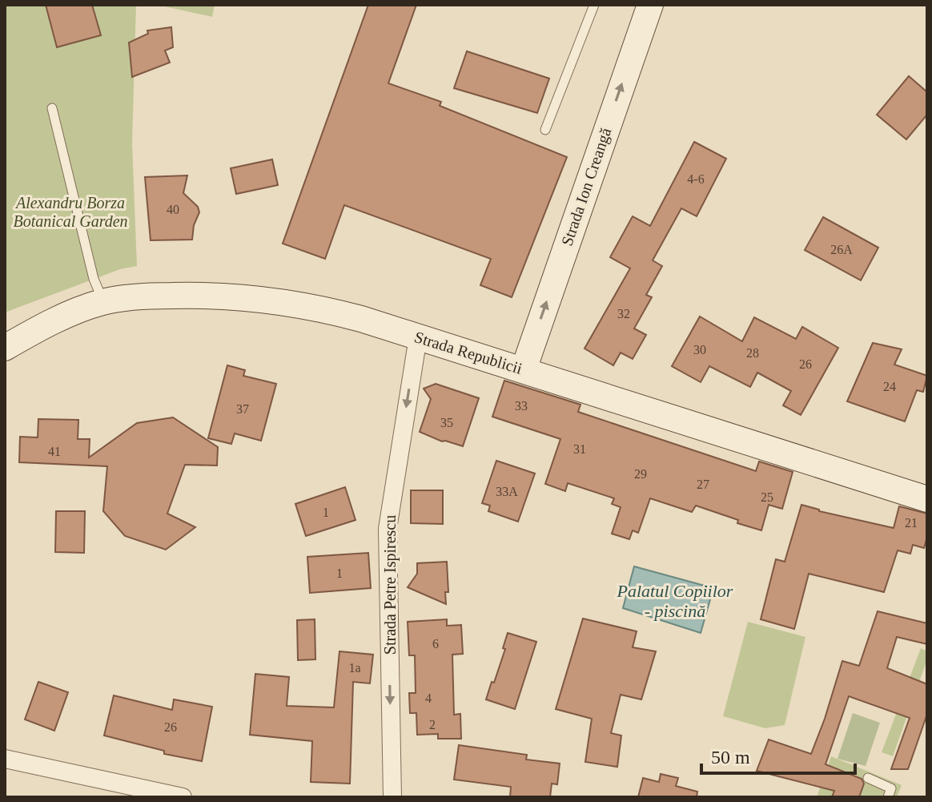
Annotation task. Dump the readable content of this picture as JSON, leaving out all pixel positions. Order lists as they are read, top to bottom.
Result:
{
  "streets": {
    "street": ["Strada Ion Creangă", "Strada Republicii", "Strada Petre Ispirescu"]
  },
  "crossings": [
    ["Strada Ion Creangă", "Strada Republicii"],
    ["Strada Republicii", "Strada Petre Ispirescu"]
  ],
  "one_way": ["Strada Ion Creangă", "Strada Petre Ispirescu"],
  "water": ["Palatul Copiilor - piscină"],
  "parks": ["Alexandru Borza Botanical Garden"],
  "house_numbers": [
    "4-6",
    "40",
    "26A",
    "32",
    "30",
    "28",
    "26",
    "24",
    "33",
    "37",
    "35",
    "31",
    "41",
    "29",
    "27",
    "33A",
    "25",
    "1",
    "21",
    "1",
    "6",
    "1a",
    "4",
    "2",
    "26"
  ],
  "scale_bar": "50 m"
}
